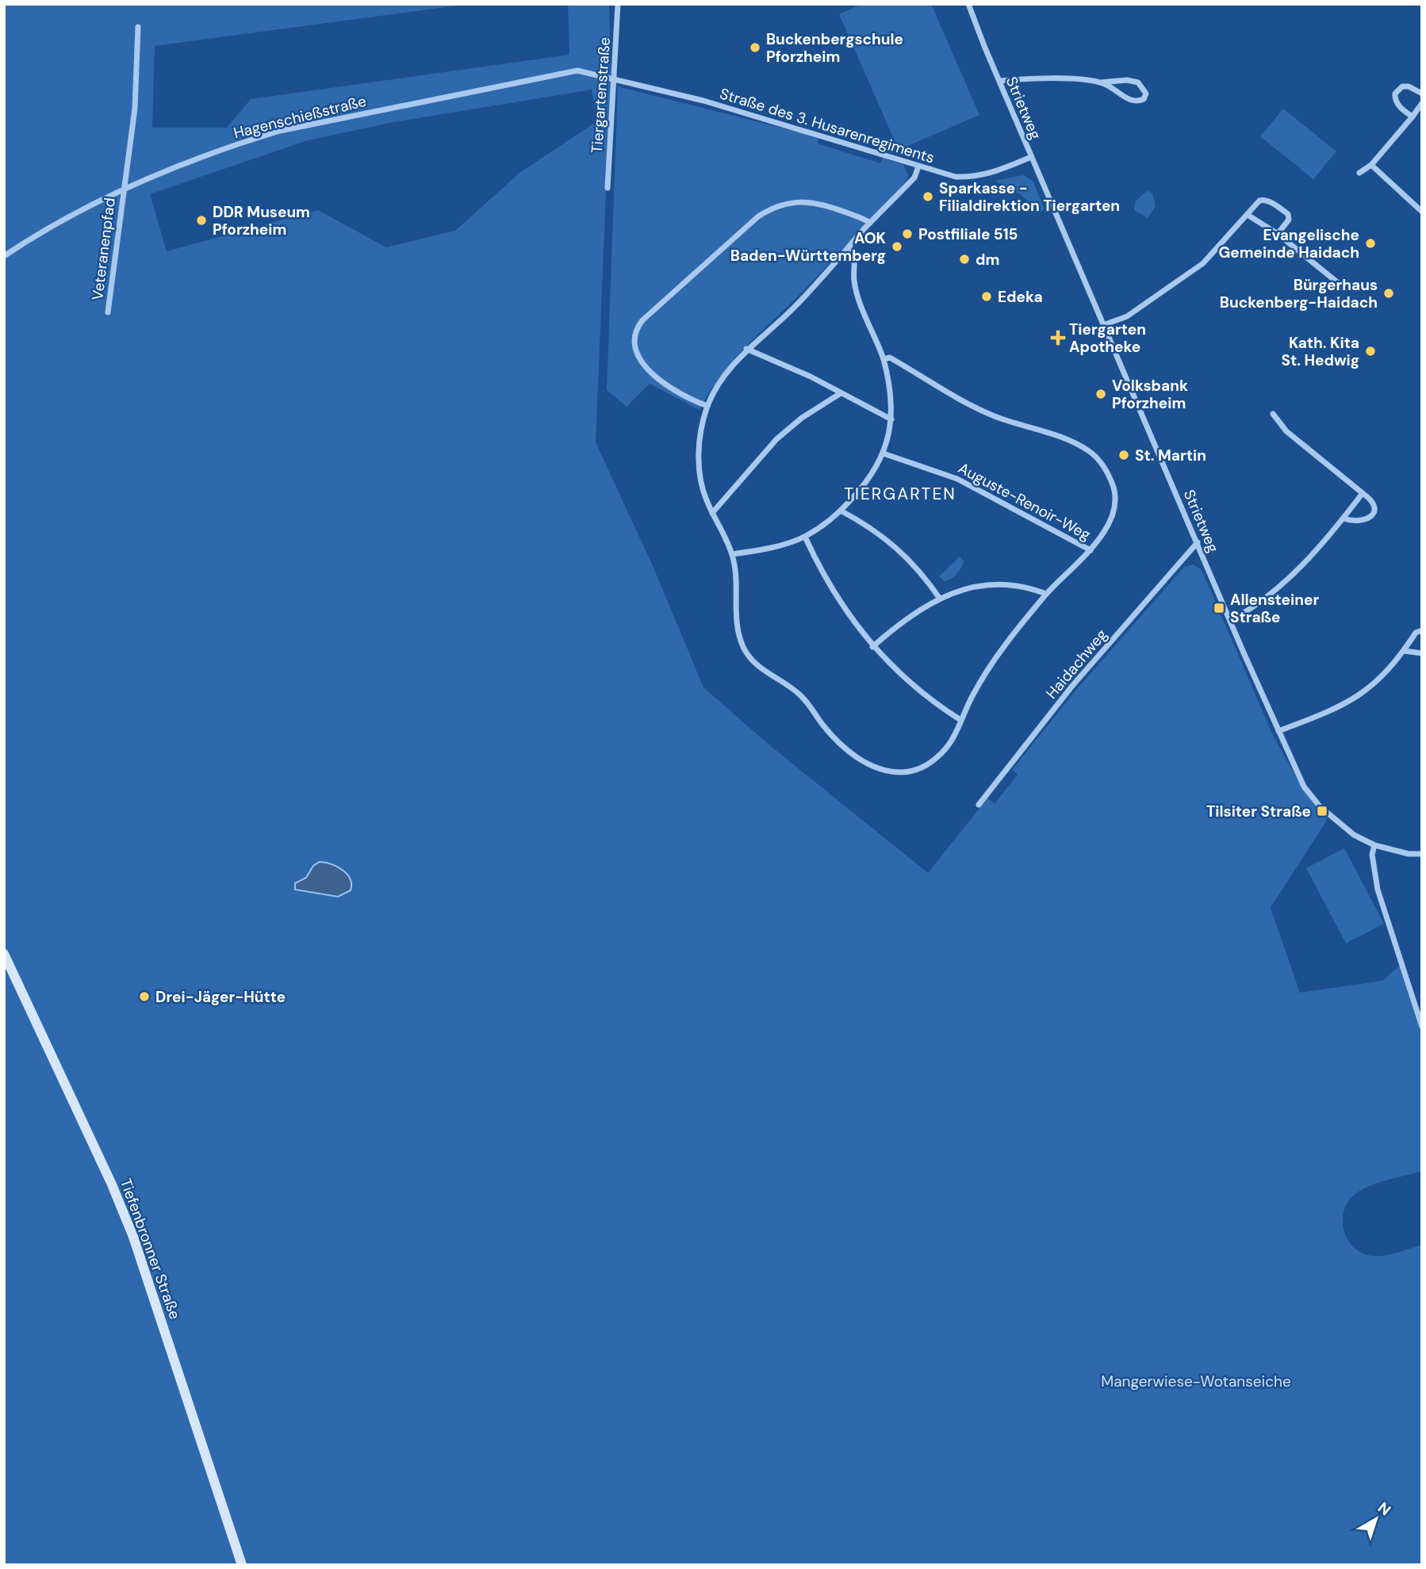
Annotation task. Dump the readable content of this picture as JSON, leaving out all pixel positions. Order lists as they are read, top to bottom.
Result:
{
  "streets": {
    "street": [
      "Tiergartenstraße",
      "Strietweg",
      "Hagenschießstraße",
      "Straße des 3. Husarenregiments",
      "Veteranenpfad",
      "Auguste-Renoir-Weg",
      "Haidachweg",
      "Tiefenbronner Straße"
    ]
  },
  "crossings": [
    ["Tiergartenstraße", "Hagenschießstraße"],
    ["Tiergartenstraße", "Straße des 3. Husarenregiments"],
    ["Strietweg", "Straße des 3. Husarenregiments"],
    ["Strietweg", "Haidachweg"],
    ["Hagenschießstraße", "Straße des 3. Husarenregiments"],
    ["Hagenschießstraße", "Veteranenpfad"]
  ],
  "districts": ["TIERGARTEN"],
  "parks": ["Mangerwiese-Wotanseiche"],
  "places": {
    "other": [
      "Buckenbergschule Pforzheim",
      "Sparkasse - Filialdirektion Tiergarten",
      "DDR Museum Pforzheim",
      "Postfiliale 515",
      "Evangelische Gemeinde Haidach",
      "AOK Baden-Württemberg",
      "dm",
      "Bürgerhaus Buckenberg-Haidach",
      "Edeka",
      "Kath. Kita St. Hedwig",
      "Volksbank Pforzheim",
      "St. Martin",
      "Drei-Jäger-Hütte"
    ],
    "health": ["Tiergarten Apotheke"],
    "transit": ["Allensteiner Straße", "Tilsiter Straße"]
  },
  "north": "top right"
}
